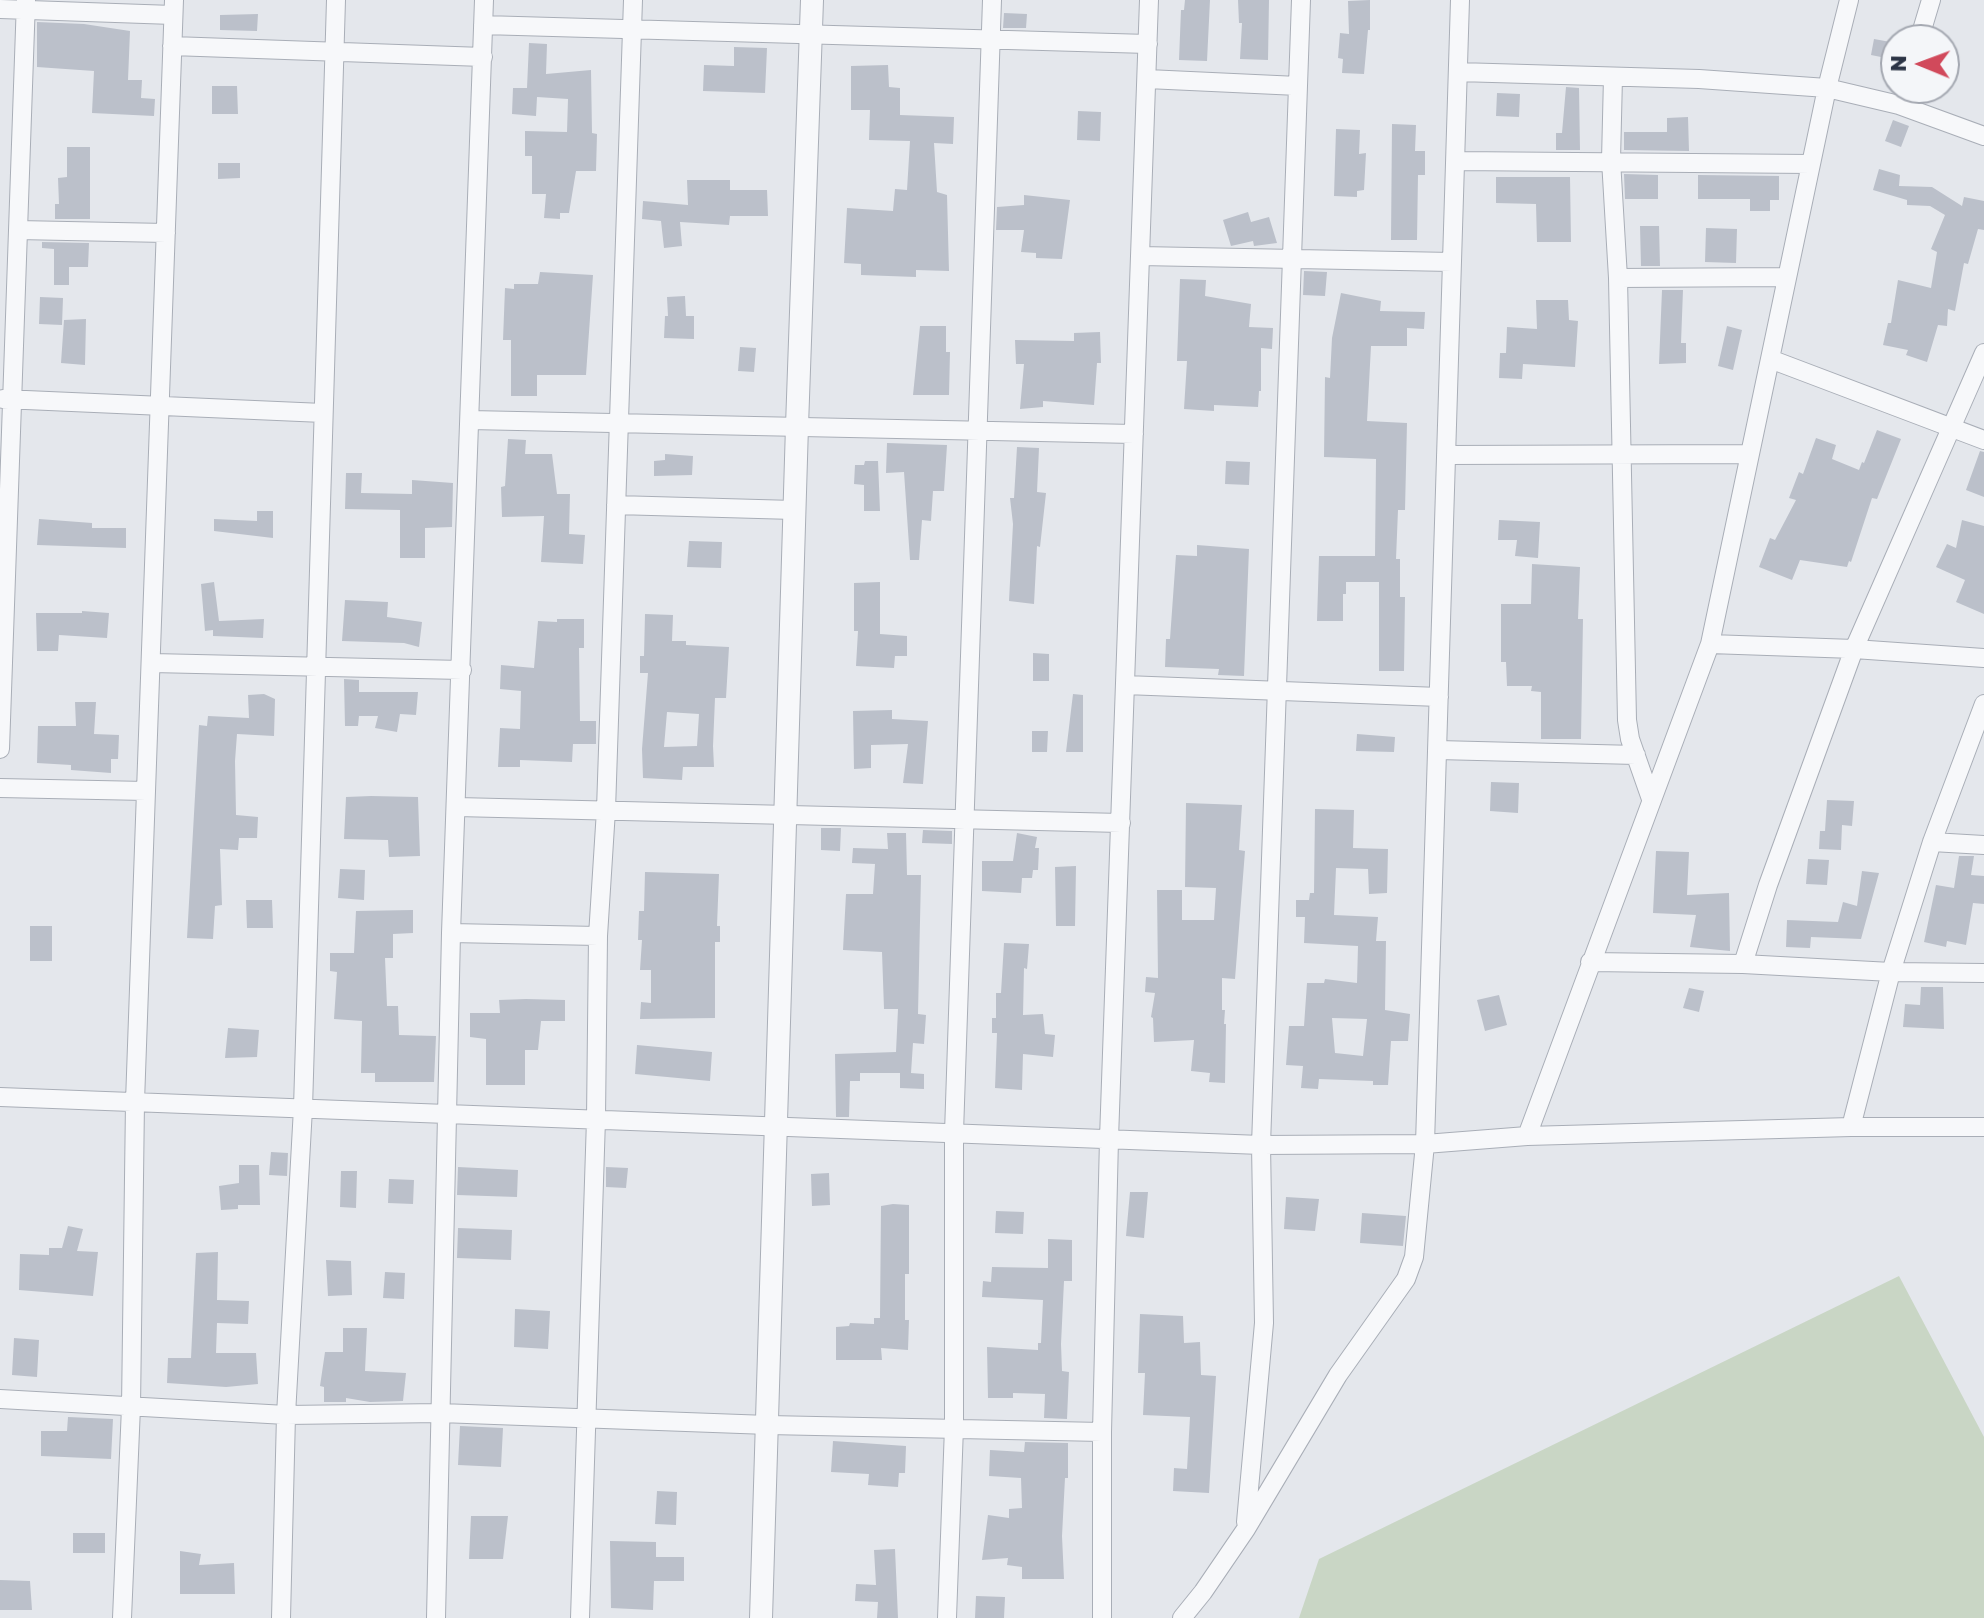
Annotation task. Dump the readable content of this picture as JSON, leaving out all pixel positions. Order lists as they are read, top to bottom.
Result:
{
  "north": "left"
}
